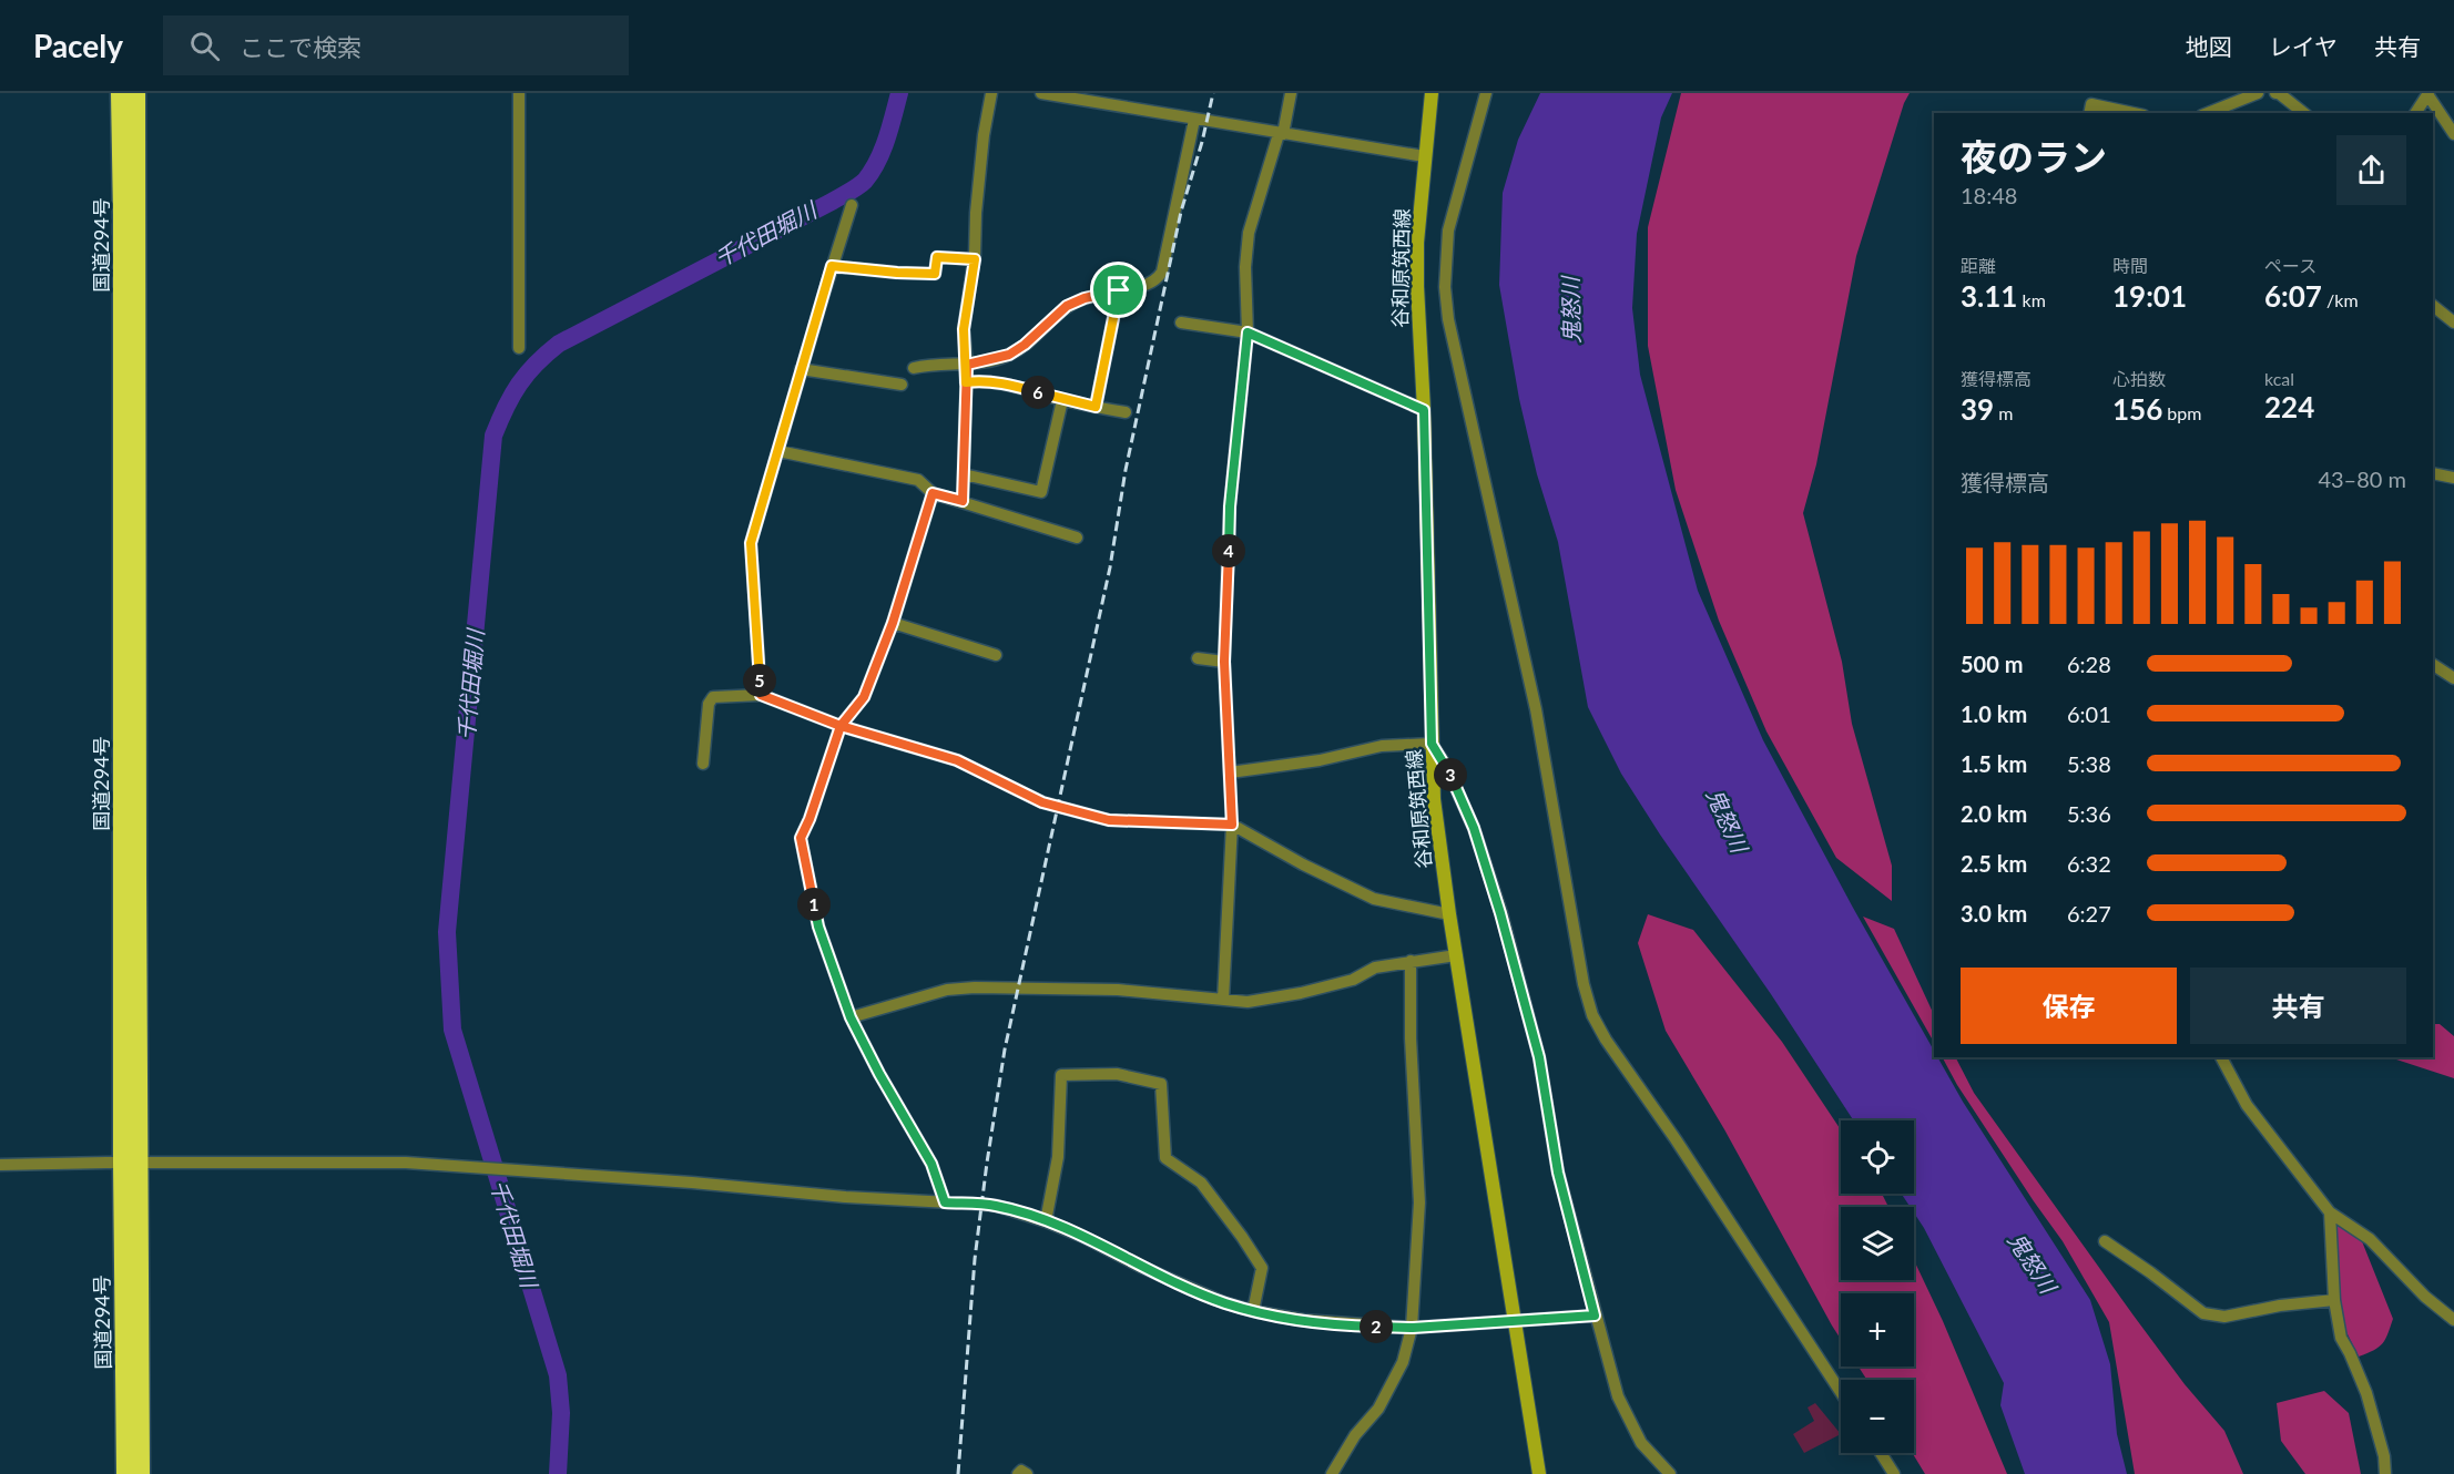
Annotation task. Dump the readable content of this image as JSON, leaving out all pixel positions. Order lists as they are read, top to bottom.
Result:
{
  "streets": {
    "highway": ["国道294号"],
    "main road": ["谷和原筑西線"]
  },
  "water": ["千代田堀川", "鬼怒川"],
  "page": {
    "header": "Pacely",
    "search": "ここで検索",
    "nav": ["地図", "レイヤ", "共有"],
    "heading": ["夜のラン", "18:48"],
    "stats": [
      ["距離", "3.11 km"],
      ["時間", "19:01"],
      ["ペース", "6:07 /km"],
      ["獲得標高", "39 m"],
      ["心拍数", "156 bpm"],
      ["kcal", "224"]
    ],
    "pins": [
      "6",
      "4",
      "5",
      "3",
      "1",
      "2"
    ],
    "chart": ["獲得標高", "43–80 m"],
    "list": [
      {
        "name": "500 m",
        "note": "6:28"
      },
      {
        "name": "1.0 km",
        "note": "6:01"
      },
      {
        "name": "1.5 km",
        "note": "5:38"
      },
      {
        "name": "2.0 km",
        "note": "5:36"
      },
      {
        "name": "2.5 km",
        "note": "6:32"
      },
      {
        "name": "3.0 km",
        "note": "6:27"
      }
    ],
    "buttons": ["保存", "共有"],
    "map_buttons": ["+", "−"]
  }
}
